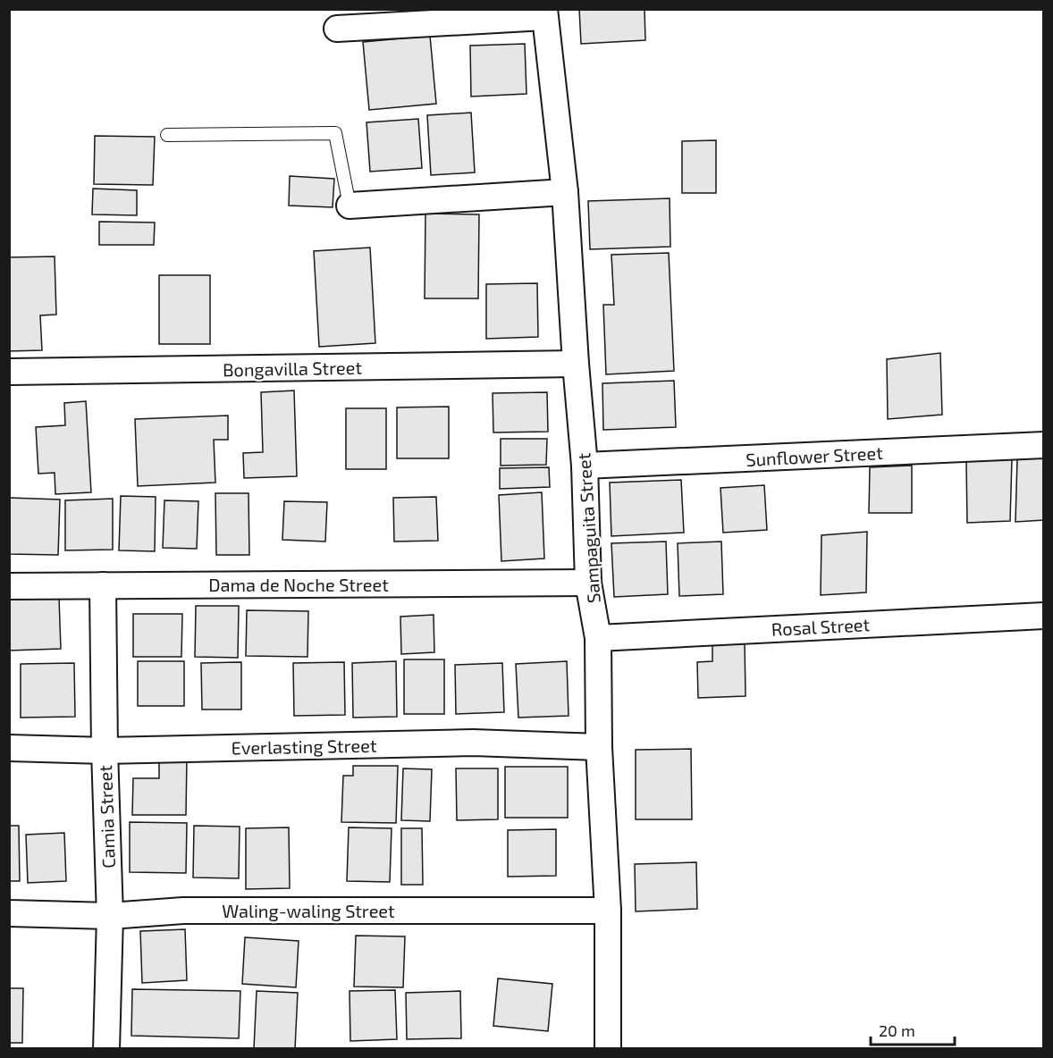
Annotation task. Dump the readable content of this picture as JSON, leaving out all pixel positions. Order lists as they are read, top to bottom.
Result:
{
  "streets": {
    "street": [
      "Bongavilla Street",
      "Sunflower Street",
      "Sampaguita Street",
      "Dama de Noche Street",
      "Rosal Street",
      "Everlasting Street",
      "Camia Street",
      "Waling-waling Street"
    ]
  },
  "crossings": [
    ["Bongavilla Street", "Sampaguita Street"],
    ["Sunflower Street", "Sampaguita Street"],
    ["Sampaguita Street", "Dama de Noche Street"],
    ["Sampaguita Street", "Rosal Street"],
    ["Sampaguita Street", "Everlasting Street"],
    ["Sampaguita Street", "Waling-waling Street"],
    ["Dama de Noche Street", "Camia Street"],
    ["Everlasting Street", "Camia Street"],
    ["Camia Street", "Waling-waling Street"]
  ],
  "scale_bar": "20 m"
}
